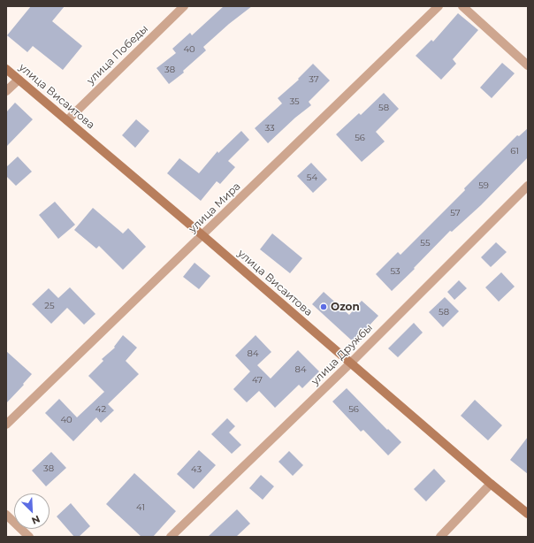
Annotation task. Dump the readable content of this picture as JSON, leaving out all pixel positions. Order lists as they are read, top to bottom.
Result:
{
  "streets": {
    "street": [
      "улица Победы",
      "улица Висаитова",
      "улица Мира",
      "улица Дружбы"
    ]
  },
  "crossings": [
    ["улица Победы", "улица Висаитова"],
    ["улица Висаитова", "улица Мира"],
    ["улица Висаитова", "улица Дружбы"]
  ],
  "places": ["Ozon"],
  "house_numbers": [
    "40",
    "38",
    "37",
    "35",
    "58",
    "33",
    "56",
    "61",
    "54",
    "59",
    "57",
    "55",
    "53",
    "25",
    "58",
    "84",
    "84",
    "47",
    "42",
    "56",
    "40",
    "38",
    "43",
    "41"
  ],
  "north": "bottom right"
}
